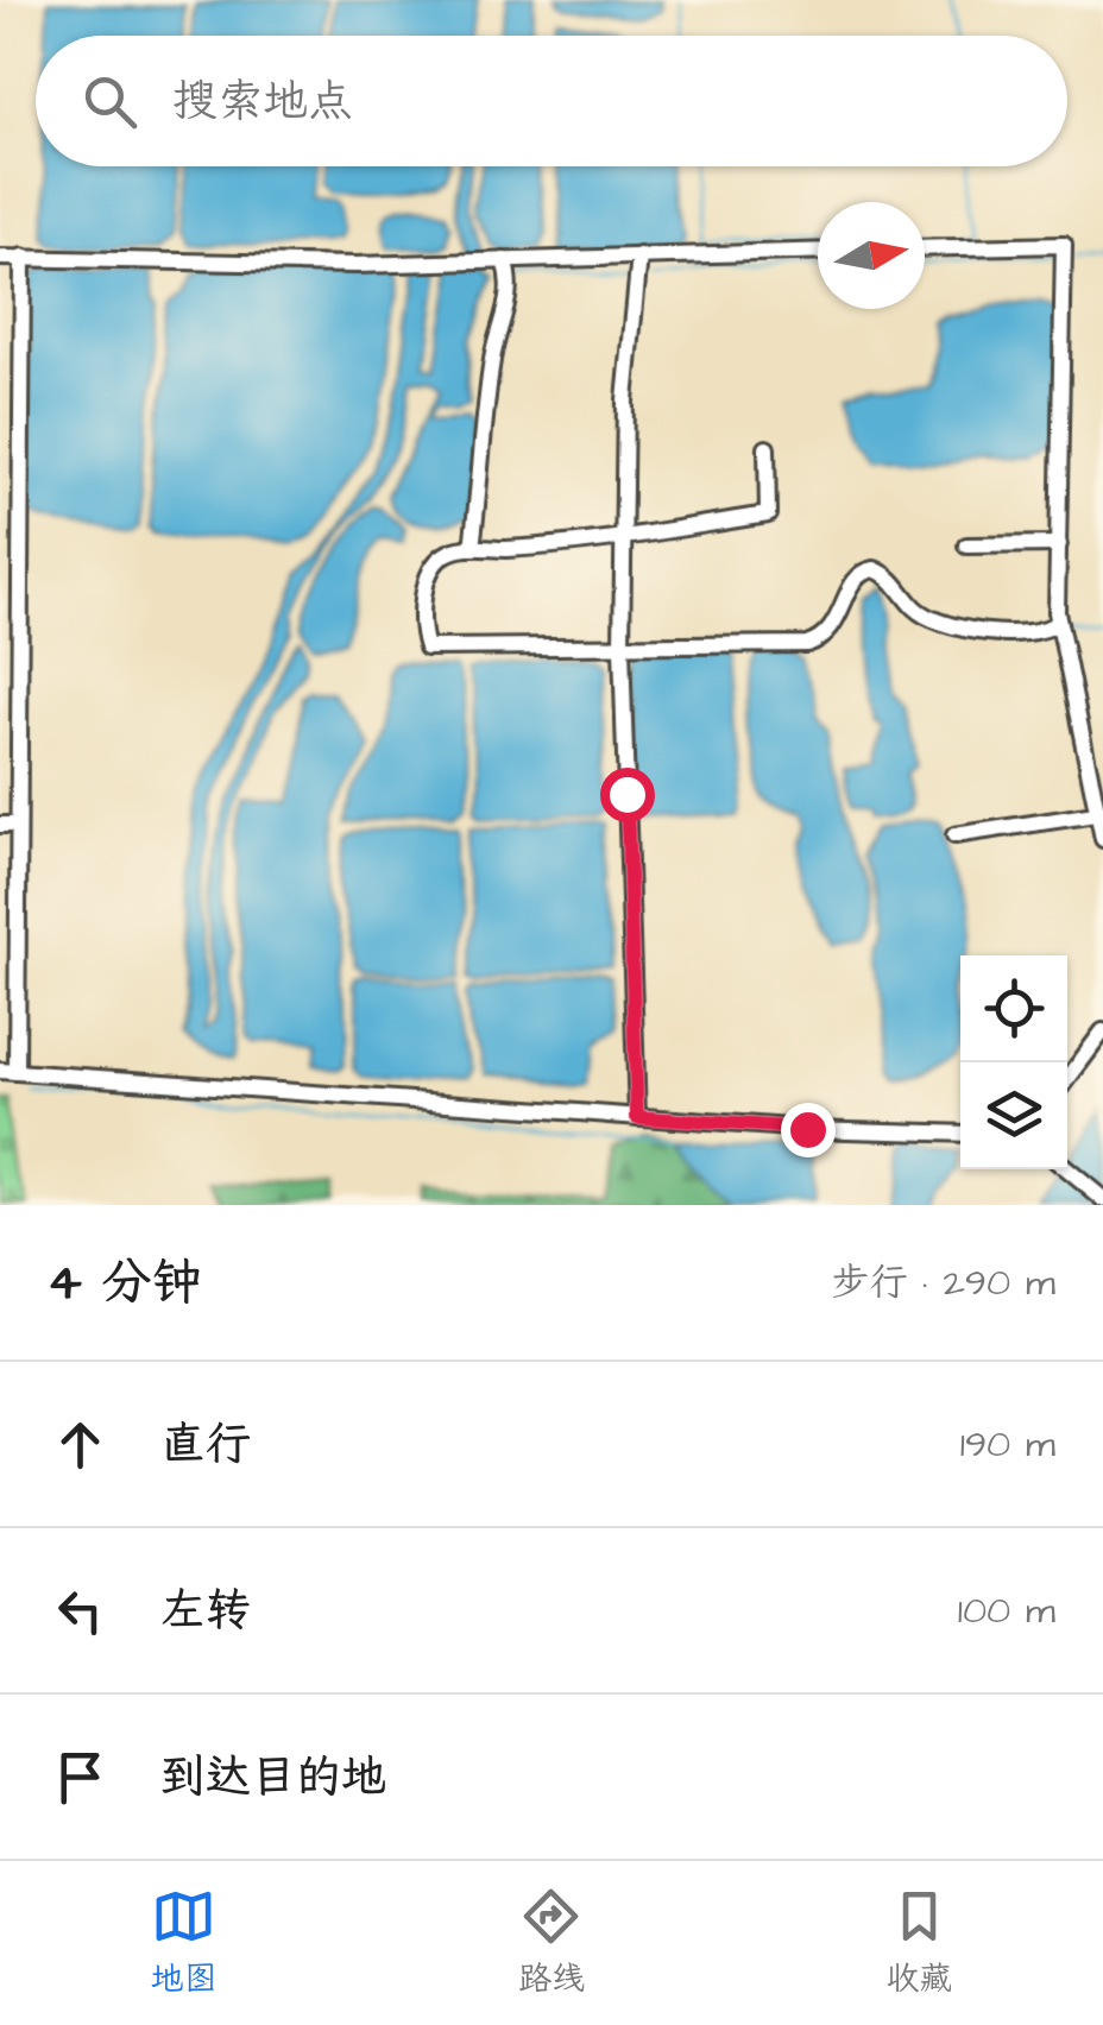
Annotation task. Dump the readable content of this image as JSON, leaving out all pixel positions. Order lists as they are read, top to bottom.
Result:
{
  "north": "right",
  "page": {
    "search": "搜索地点",
    "heading": ["4 分钟", "步行 · 290 m"],
    "list": [
      ["直行", "190 m"],
      ["左转", "100 m"],
      "到达目的地"
    ],
    "nav": ["地图", "路线", "收藏"]
  }
}
